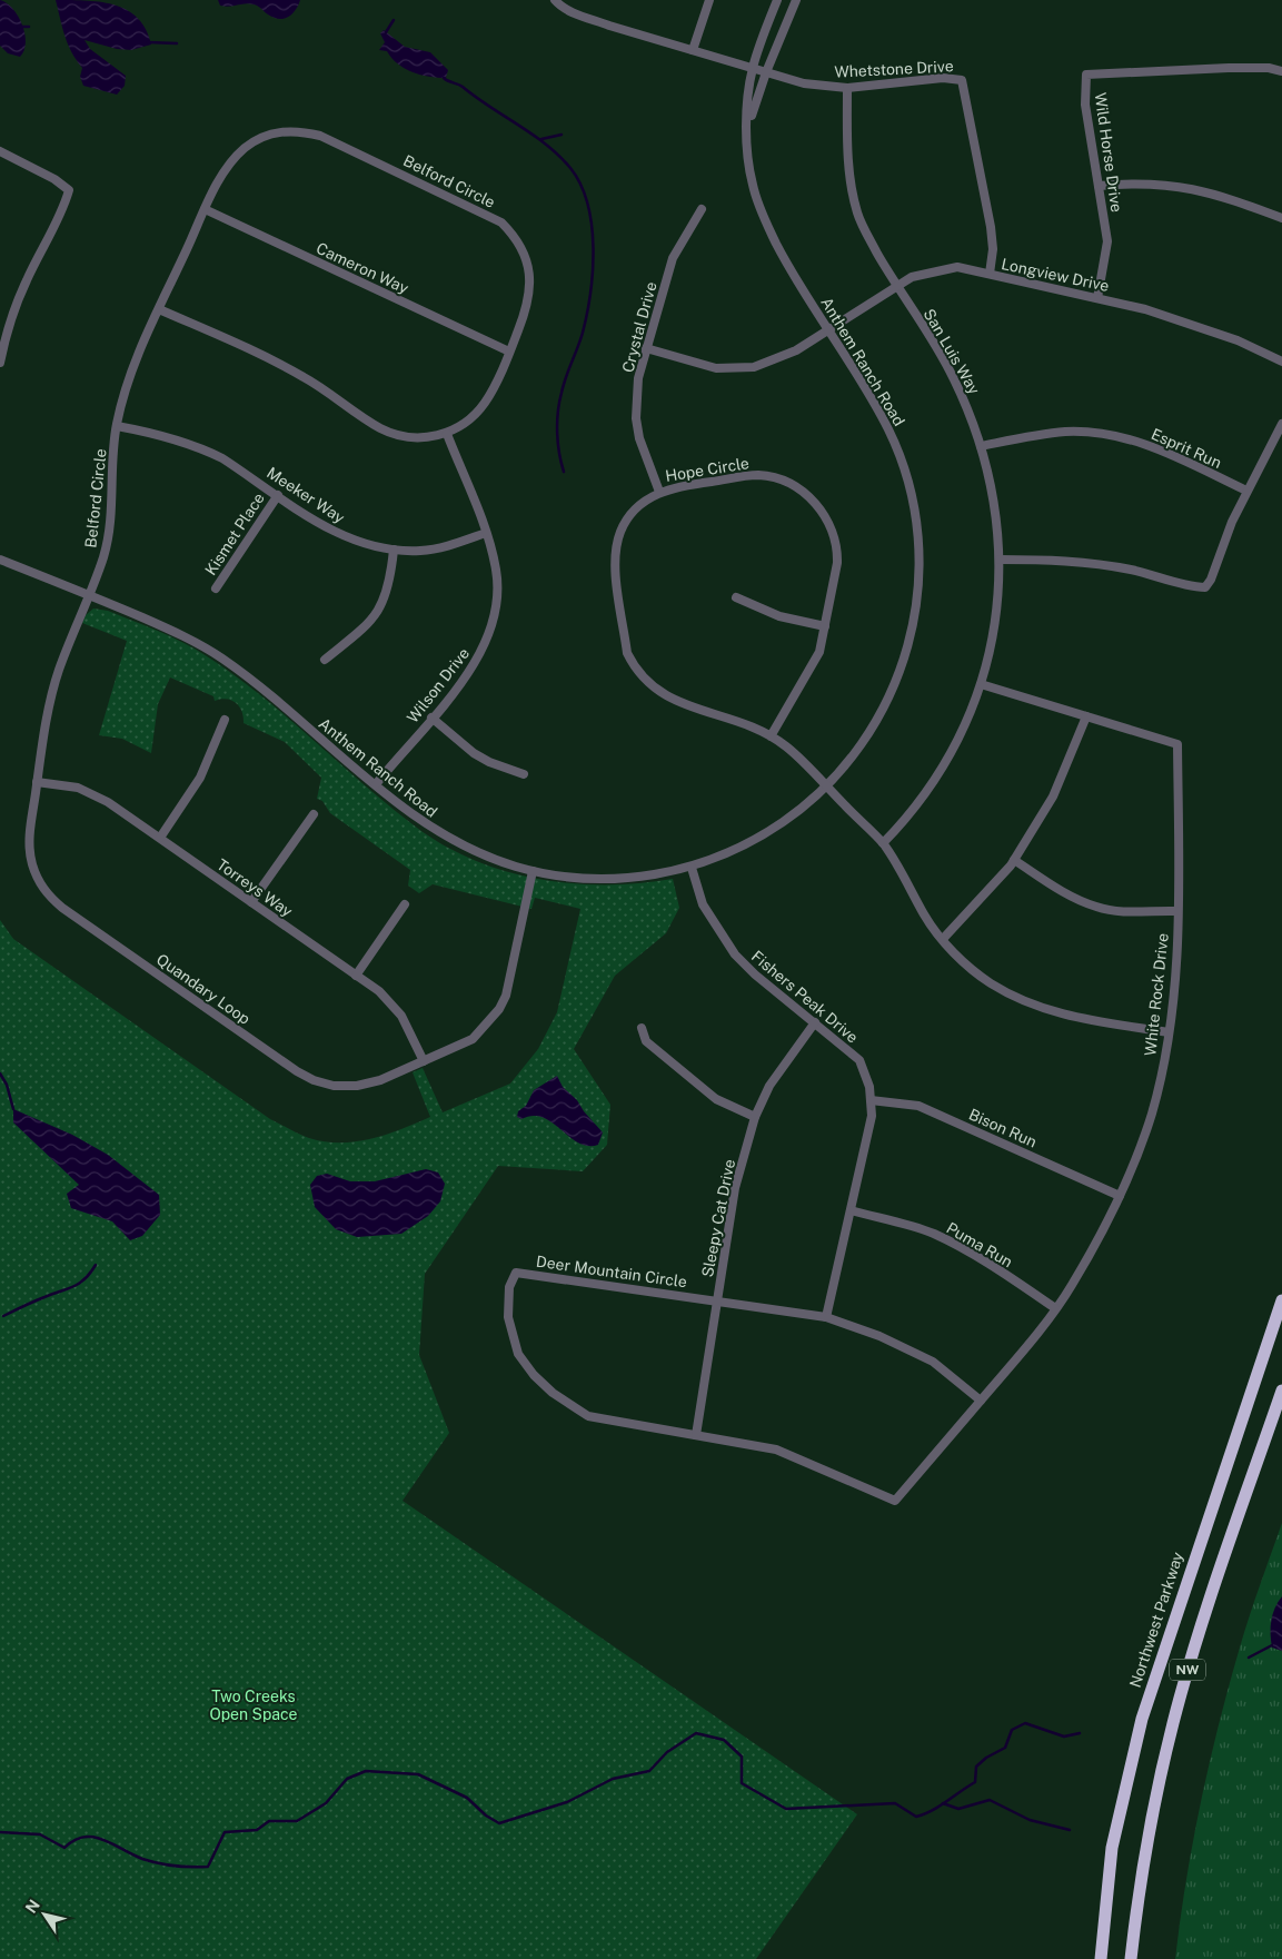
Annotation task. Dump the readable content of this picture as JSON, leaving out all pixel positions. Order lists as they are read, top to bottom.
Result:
{
  "streets": {
    "highway": ["Northwest Parkway", "NW"],
    "street": [
      "Whetstone Drive",
      "Wild Horse Drive",
      "Belford Circle",
      "Cameron Way",
      "Longview Drive",
      "Crystal Drive",
      "San Luis Way",
      "Anthem Ranch Road",
      "Esprit Run",
      "Hope Circle",
      "Meeker Way",
      "Kismet Place",
      "Wilson Drive",
      "Torreys Way",
      "Quandary Loop",
      "White Rock Drive",
      "Fishers Peak Drive",
      "Bison Run",
      "Sleepy Cat Drive",
      "Puma Run",
      "Deer Mountain Circle"
    ]
  },
  "crossings": [
    ["Whetstone Drive", "Longview Drive"],
    ["Whetstone Drive", "San Luis Way"],
    ["Whetstone Drive", "Anthem Ranch Road"],
    ["Wild Horse Drive", "Longview Drive"],
    ["Belford Circle", "Cameron Way"],
    ["Belford Circle", "Anthem Ranch Road"],
    ["Belford Circle", "Meeker Way"],
    ["Belford Circle", "Wilson Drive"],
    ["Belford Circle", "Quandary Loop"],
    ["Longview Drive", "Crystal Drive"],
    ["Longview Drive", "San Luis Way"],
    ["Longview Drive", "Anthem Ranch Road"],
    ["Crystal Drive", "Hope Circle"],
    ["San Luis Way", "Esprit Run"],
    ["San Luis Way", "Hope Circle"],
    ["San Luis Way", "White Rock Drive"],
    ["Anthem Ranch Road", "Hope Circle"],
    ["Anthem Ranch Road", "Wilson Drive"],
    ["Anthem Ranch Road", "Quandary Loop"],
    ["Anthem Ranch Road", "Fishers Peak Drive"],
    ["Hope Circle", "White Rock Drive"],
    ["Meeker Way", "Kismet Place"],
    ["Meeker Way", "Wilson Drive"],
    ["Torreys Way", "Quandary Loop"],
    ["White Rock Drive", "Bison Run"],
    ["White Rock Drive", "Puma Run"],
    ["White Rock Drive", "Deer Mountain Circle"],
    ["Fishers Peak Drive", "Bison Run"],
    ["Fishers Peak Drive", "Sleepy Cat Drive"],
    ["Fishers Peak Drive", "Puma Run"],
    ["Fishers Peak Drive", "Deer Mountain Circle"],
    ["Sleepy Cat Drive", "Deer Mountain Circle"]
  ],
  "parks": ["Two Creeks Open Space"],
  "north": "top left"
}
